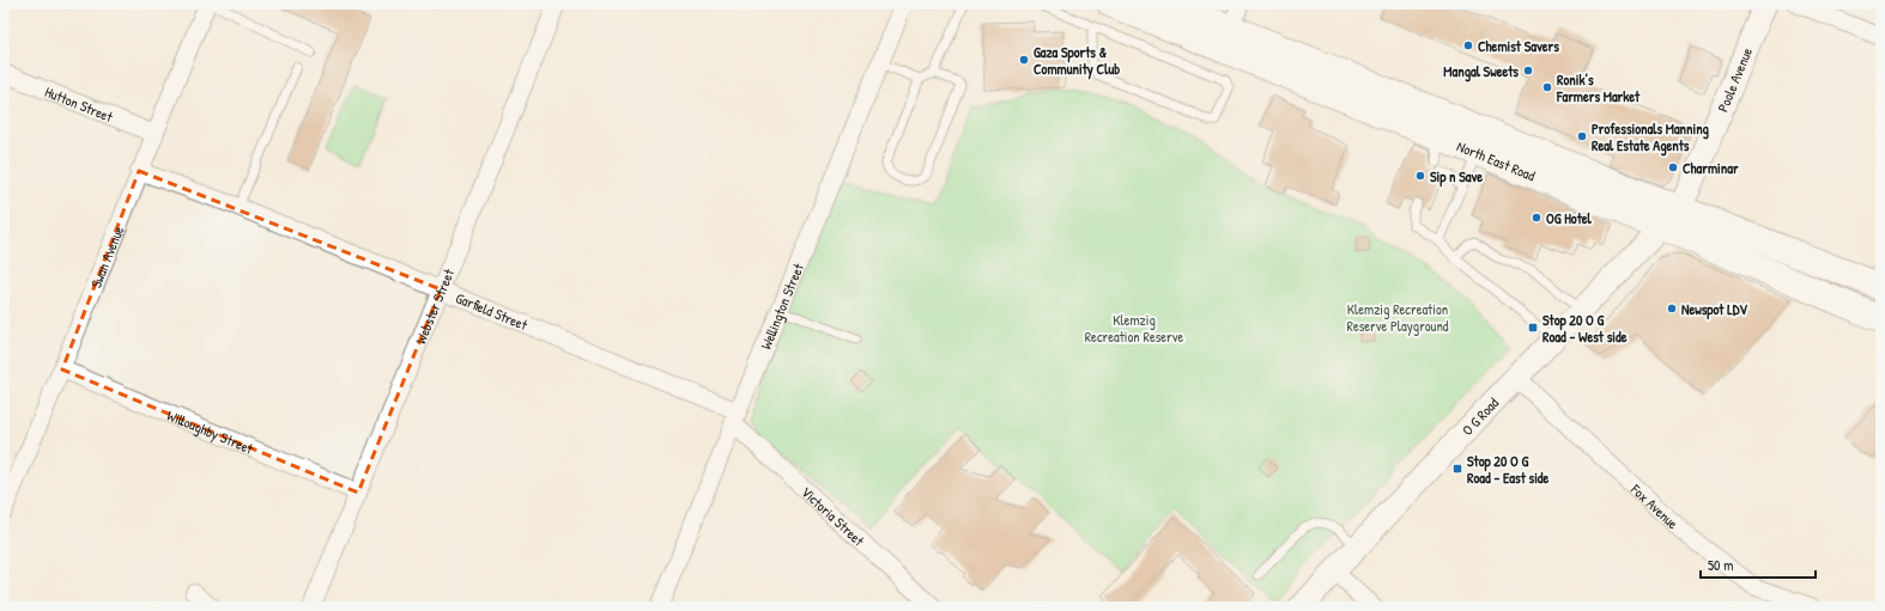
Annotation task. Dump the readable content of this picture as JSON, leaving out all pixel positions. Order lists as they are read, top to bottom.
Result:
{
  "streets": {
    "highway": ["North East Road"],
    "main road": ["Poole Avenue", "O G Road"],
    "street": [
      "Hutton Street",
      "Swan Avenue",
      "Wellington Street",
      "Webster Street",
      "Garfield Street",
      "Willoughby Street",
      "Fox Avenue",
      "Victoria Street"
    ]
  },
  "crossings": [
    ["Poole Avenue", "North East Road"],
    ["Hutton Street", "Swan Avenue"],
    ["North East Road", "O G Road"],
    ["Swan Avenue", "Garfield Street"],
    ["Swan Avenue", "Willoughby Street"],
    ["Wellington Street", "Garfield Street"],
    ["Wellington Street", "Victoria Street"],
    ["Webster Street", "Garfield Street"],
    ["Webster Street", "Willoughby Street"],
    ["Garfield Street", "Victoria Street"],
    ["O G Road", "Fox Avenue"]
  ],
  "parks": ["Klemzig Recreation Reserve Playground", "Klemzig Recreation Reserve"],
  "places": {
    "other": [
      "Chemist Savers",
      "Gaza Sports & Community Club",
      "Mangal Sweets",
      "Ronik’s Farmers Market",
      "Professionals Manning Real Estate Agents",
      "Charminar",
      "Sip n Save",
      "OG Hotel",
      "Newspot LDV"
    ],
    "transit": ["Stop 20 O G Road - West side", "Stop 20 O G Road - East side"]
  },
  "scale_bar": "50 m"
}
